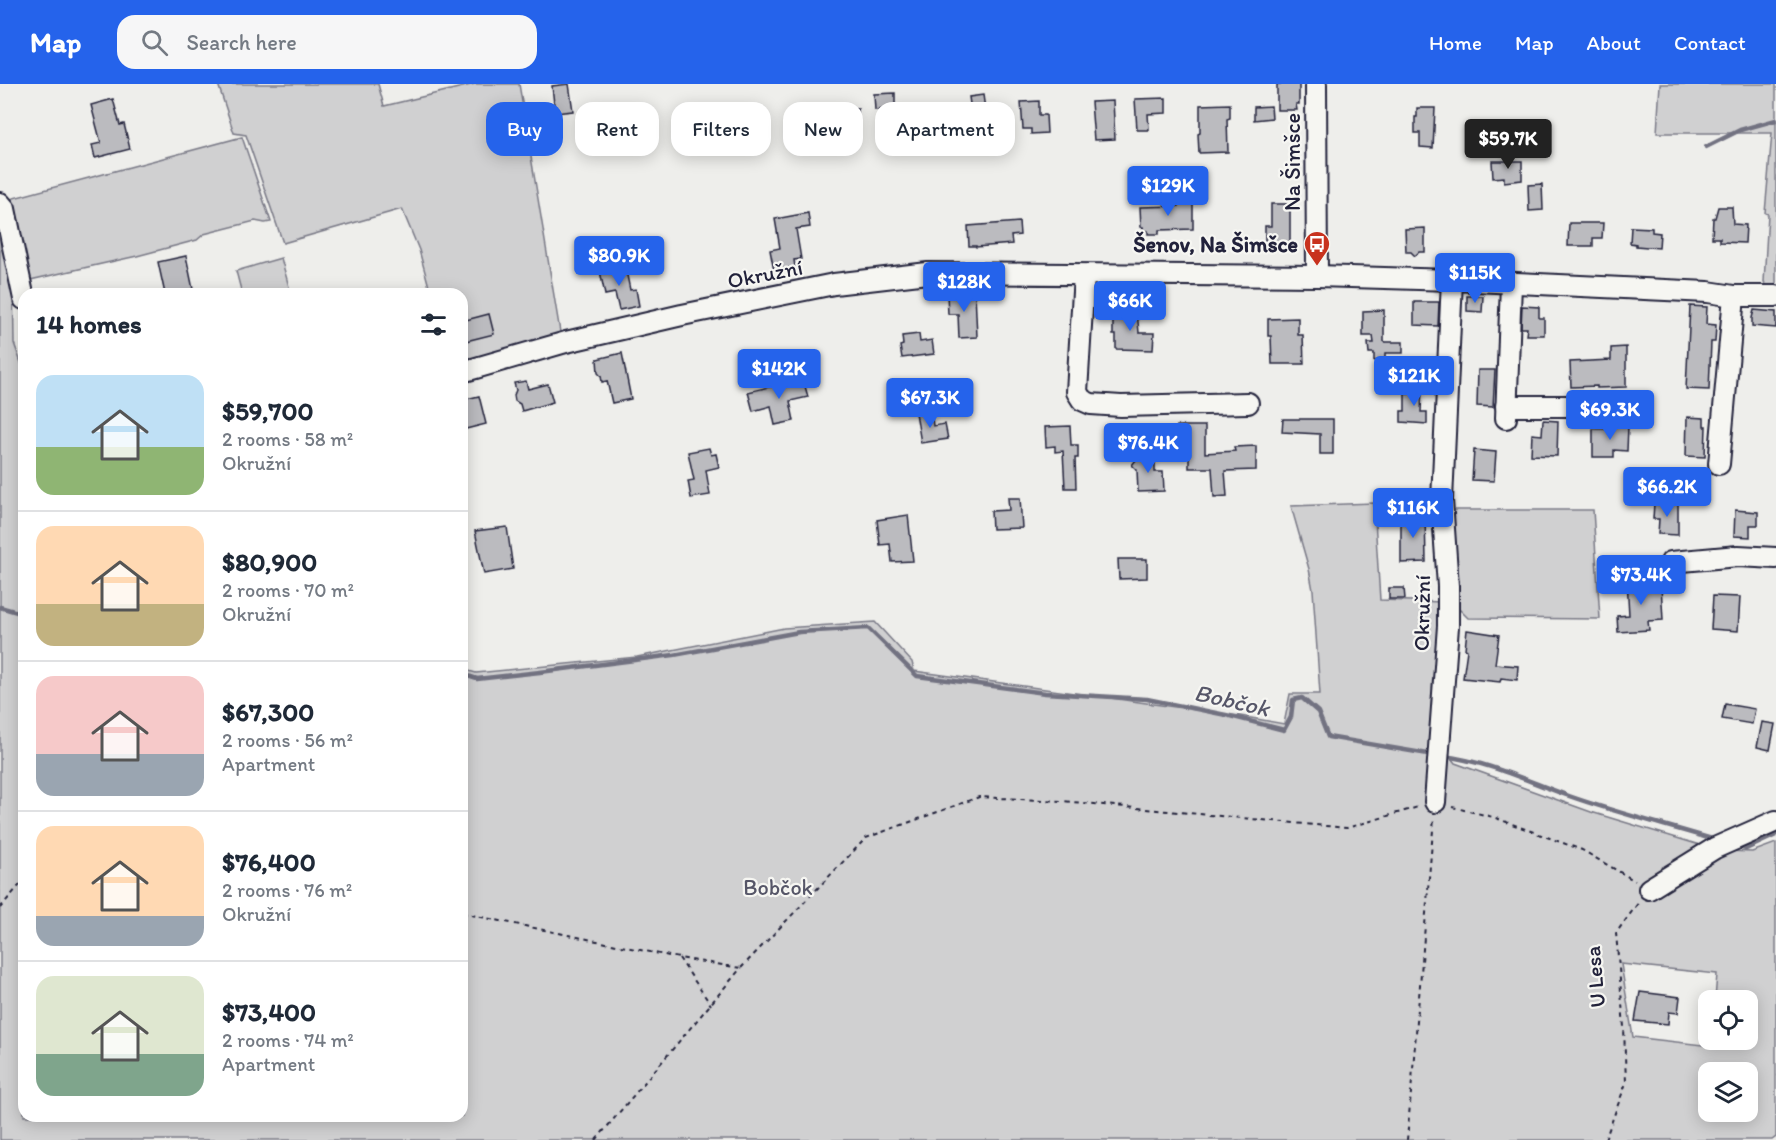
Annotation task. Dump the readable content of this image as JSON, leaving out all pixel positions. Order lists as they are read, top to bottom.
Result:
{
  "streets": {
    "street": ["Na Šimšce", "Okružní"],
    "path": ["U Lesa"]
  },
  "crossings": [
    ["Na Šimšce", "Okružní"]
  ],
  "water": ["Bobčok"],
  "parks": ["Bobčok"],
  "places": {
    "bus stop": ["Šenov, Na Šimšce"]
  },
  "page": {
    "header": "Map",
    "search": "Search here",
    "nav": [
      "Home",
      "Map",
      "About",
      "Contact"
    ],
    "chip": [
      "Buy",
      "Rent",
      "Filters",
      "New",
      "Apartment"
    ],
    "price": [
      "$59.7K",
      "$129K",
      "$80.9K",
      "$115K",
      "$128K",
      "$66K",
      "$142K",
      "$121K",
      "$67.3K",
      "$69.3K",
      "$76.4K",
      "$66.2K",
      "$116K",
      "$73.4K"
    ],
    "heading": "14 homes",
    "list": [
      {
        "name": "$59,700",
        "note": "2 rooms · 58 m² · Okružní"
      },
      {
        "name": "$80,900",
        "note": "2 rooms · 70 m² · Okružní"
      },
      {
        "name": "$67,300",
        "note": "2 rooms · 56 m² · Apartment"
      },
      {
        "name": "$76,400",
        "note": "2 rooms · 76 m² · Okružní"
      },
      {
        "name": "$73,400",
        "note": "2 rooms · 74 m² · Apartment"
      }
    ]
  }
}
